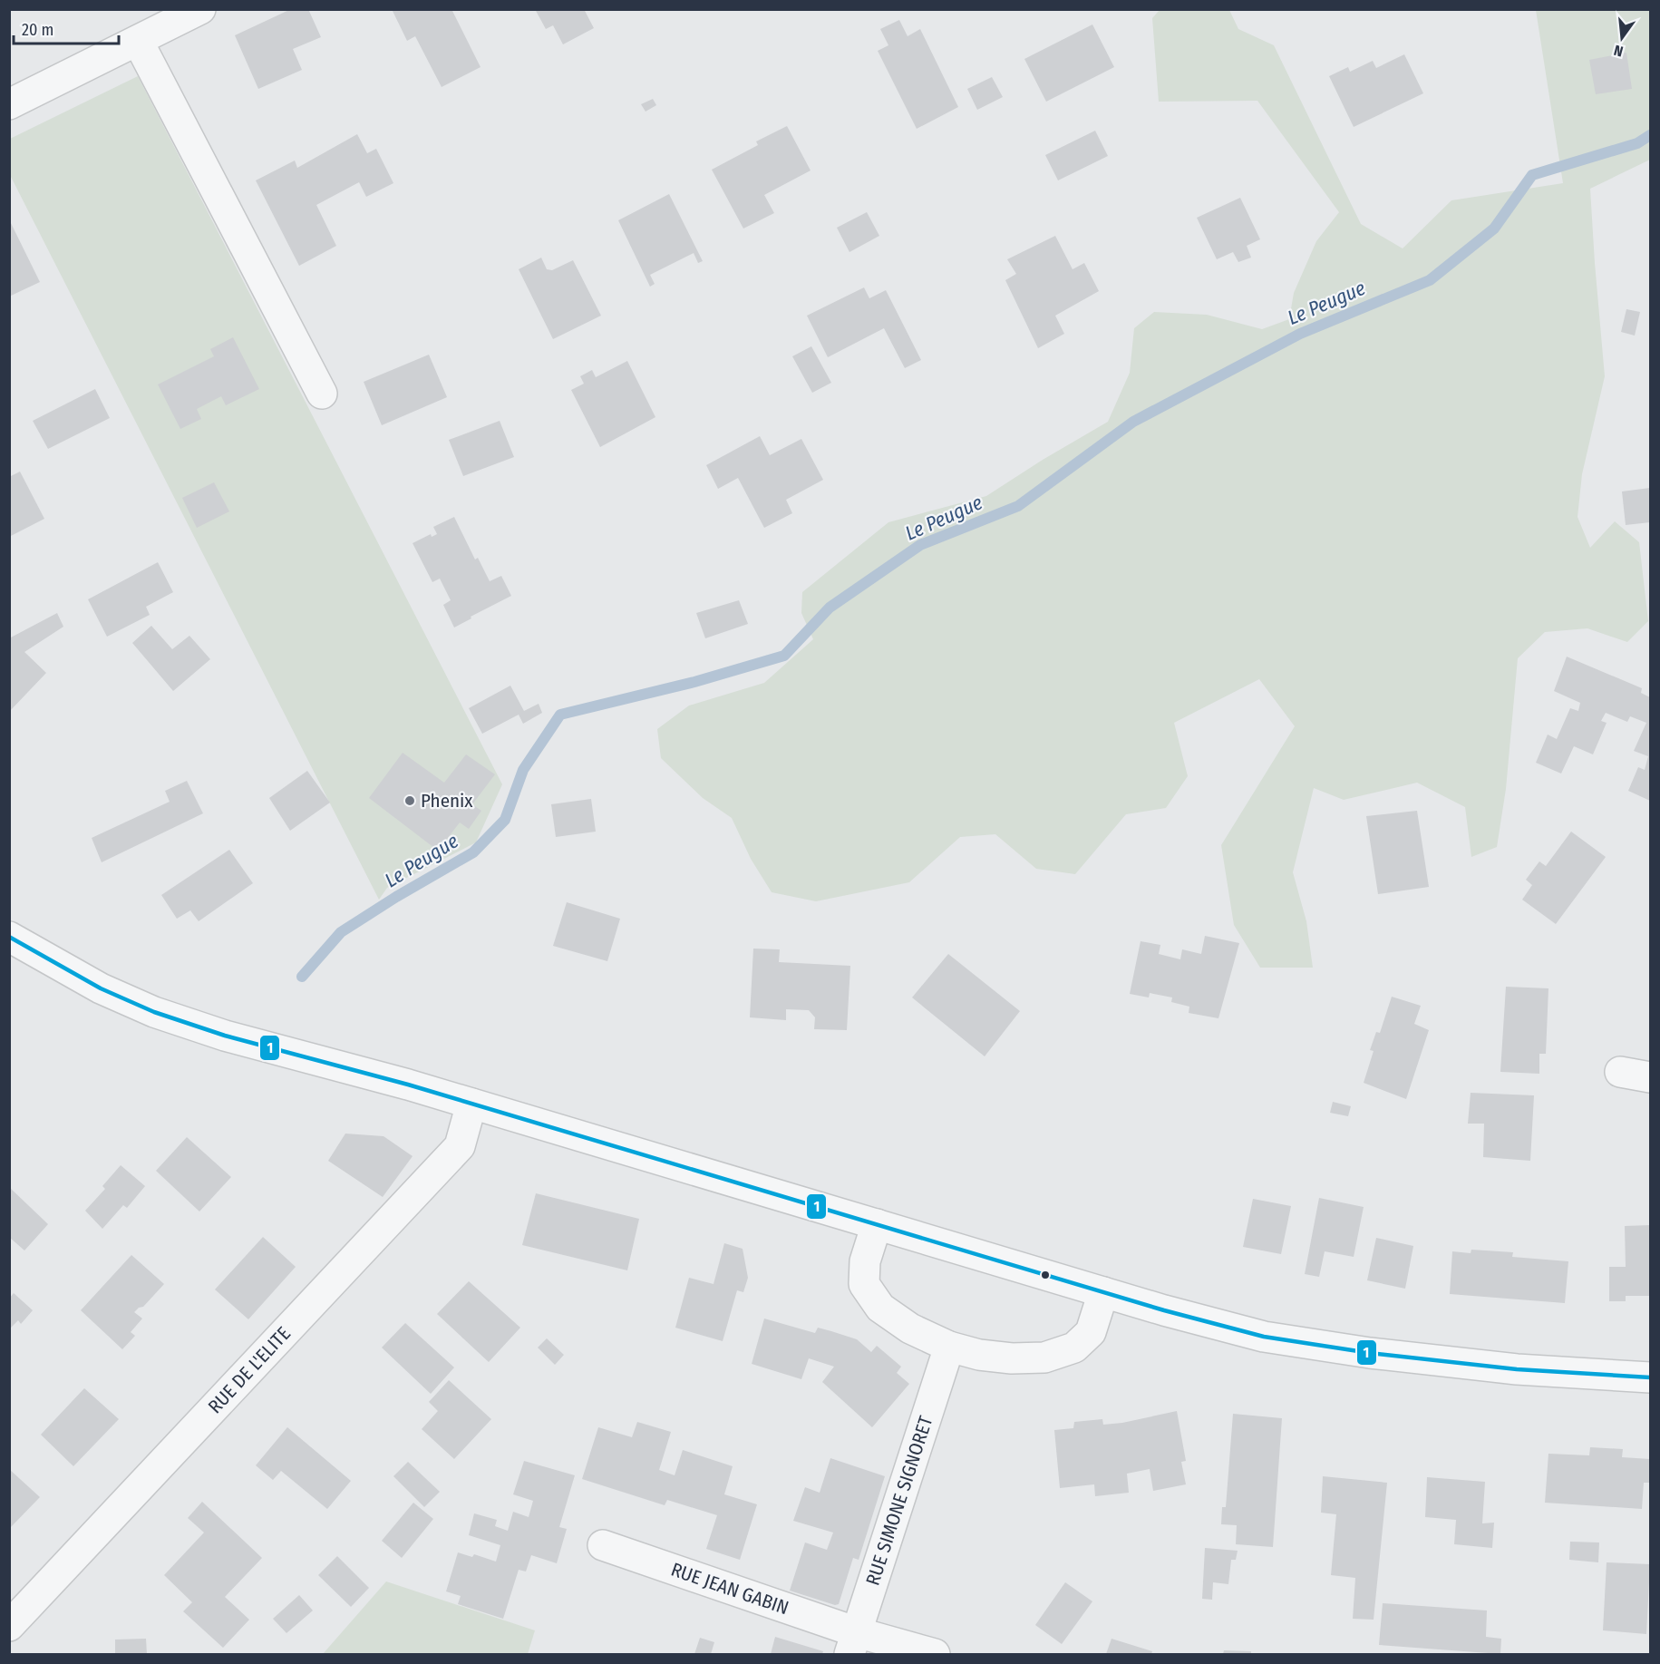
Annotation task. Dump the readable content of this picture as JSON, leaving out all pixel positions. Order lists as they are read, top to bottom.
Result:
{
  "streets": {
    "street": ["RUE DE L'ELITE", "RUE SIMONE SIGNORET", "RUE JEAN GABIN"]
  },
  "crossings": [
    ["RUE SIMONE SIGNORET", "RUE JEAN GABIN"]
  ],
  "water": ["Le Peugue"],
  "places": ["Phenix"],
  "lines": ["transit line 1"],
  "scale_bar": "20 m",
  "north": "bottom"
}
